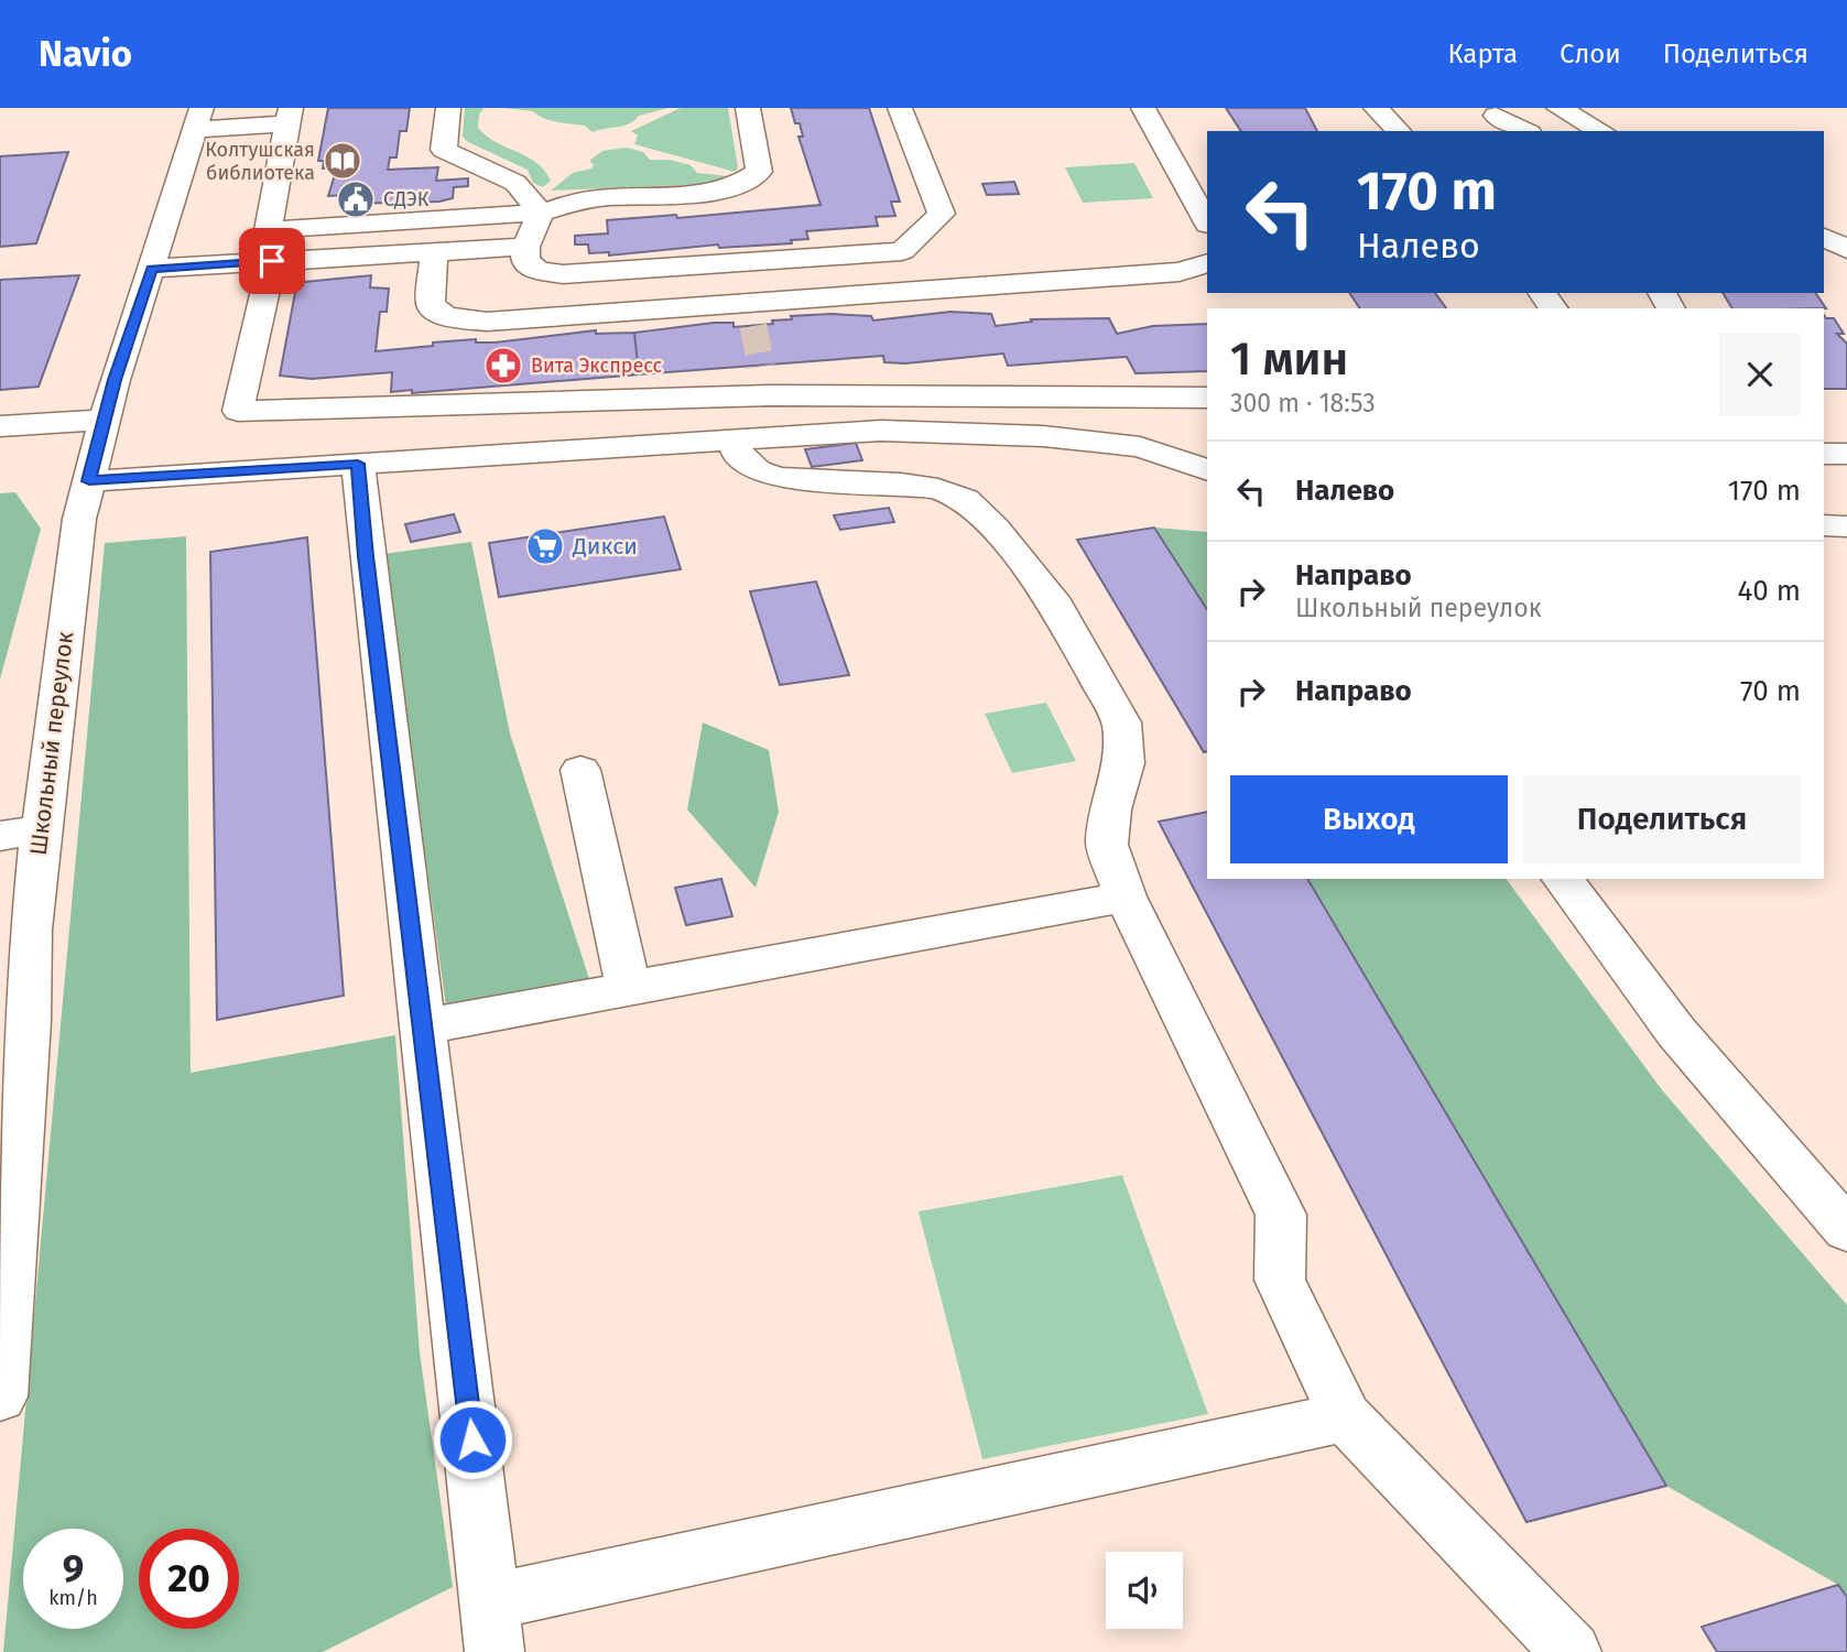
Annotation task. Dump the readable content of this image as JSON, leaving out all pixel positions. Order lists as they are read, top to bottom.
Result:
{
  "streets": {
    "street": ["Школьный переулок"]
  },
  "places": {
    "library": ["Колтушская библиотека"],
    "public building": ["СДЭК"],
    "pharmacy": ["Вита Экспресс"],
    "supermarket": ["Дикси"]
  },
  "page": {
    "header": "Navio",
    "nav": ["Карта", "Слои", "Поделиться"],
    "turn": ["170 m", "Налево"],
    "heading": ["1 мин", "300 m · 18:53"],
    "list": [
      {
        "name": "Налево",
        "value": "170 m"
      },
      {
        "name": "Направо",
        "note": "Школьный переулок",
        "value": "40 m"
      },
      {
        "name": "Направо",
        "value": "70 m"
      }
    ],
    "buttons": ["Выход", "Поделиться"],
    "speed": "9 km/h",
    "limit": "20"
  }
}
